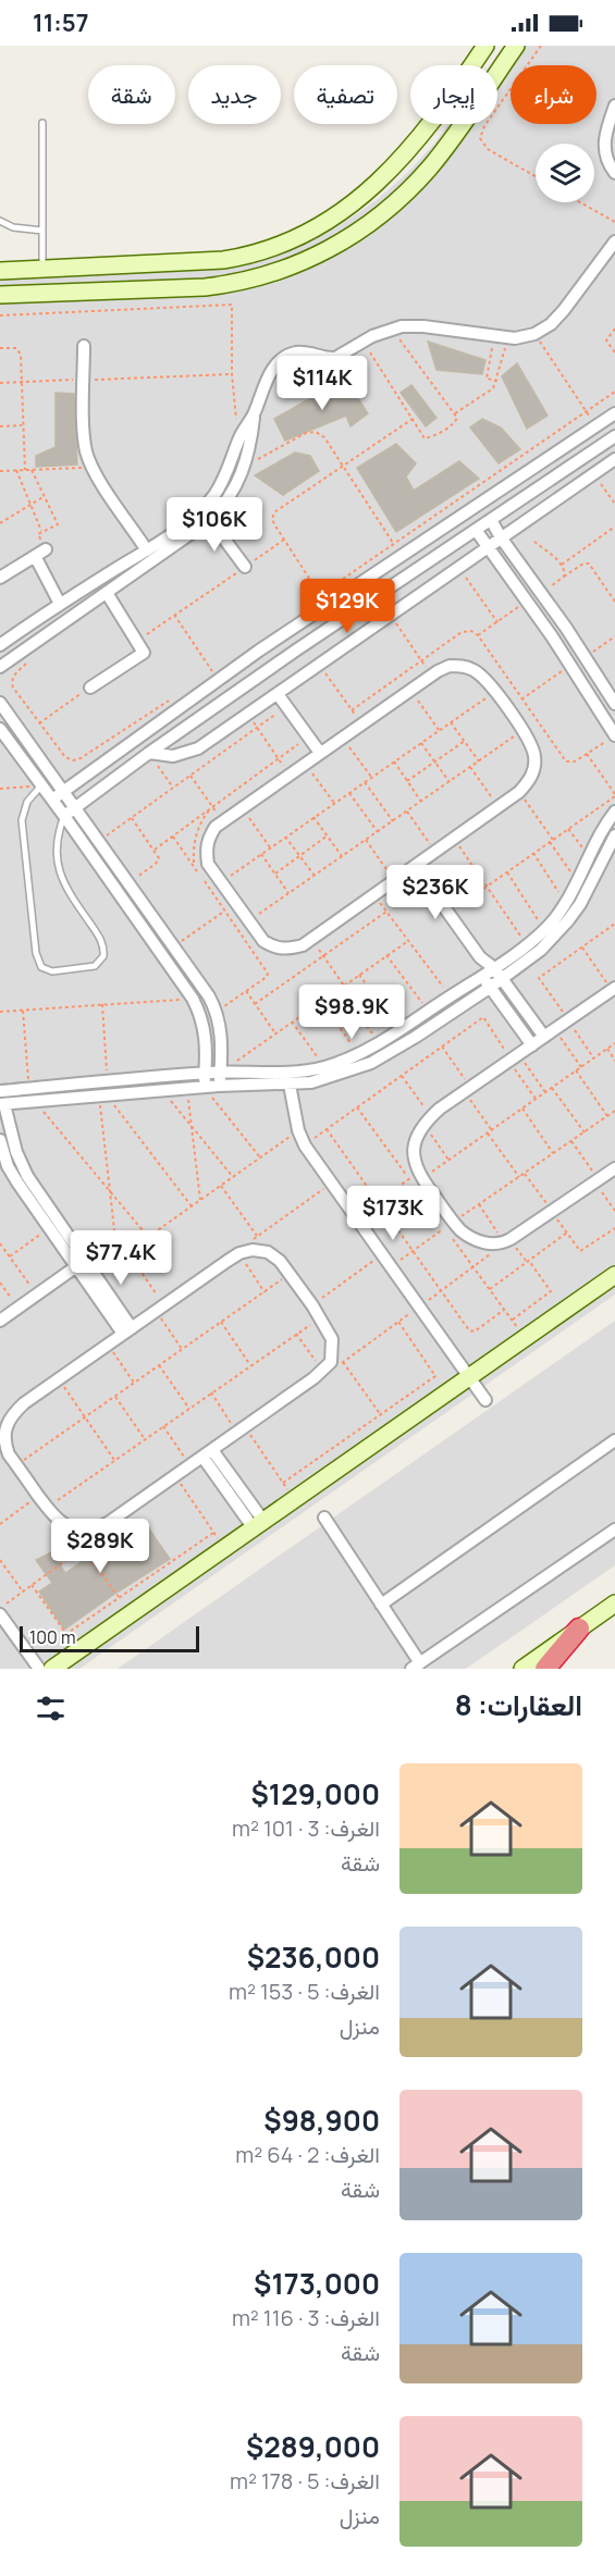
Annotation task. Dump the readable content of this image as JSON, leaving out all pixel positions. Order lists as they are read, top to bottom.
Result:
{
  "scale_bar": "100 m",
  "page": {
    "status": "11:57",
    "chip": [
      "شراء",
      "إيجار",
      "تصفية",
      "جديد",
      "شقة"
    ],
    "price": [
      "$114K",
      "$106K",
      "$129K",
      "$236K",
      "$98.9K",
      "$173K",
      "$77.4K",
      "$289K"
    ],
    "scale": "100 m",
    "heading": "العقارات: 8",
    "list": [
      {
        "name": "$129,000",
        "note": "الغرف: 3 · 101 m² · شقة"
      },
      {
        "name": "$236,000",
        "note": "الغرف: 5 · 153 m² · منزل"
      },
      {
        "name": "$98,900",
        "note": "الغرف: 2 · 64 m² · شقة"
      },
      {
        "name": "$173,000",
        "note": "الغرف: 3 · 116 m² · شقة"
      },
      {
        "name": "$289,000",
        "note": "الغرف: 5 · 178 m² · منزل"
      }
    ]
  }
}
